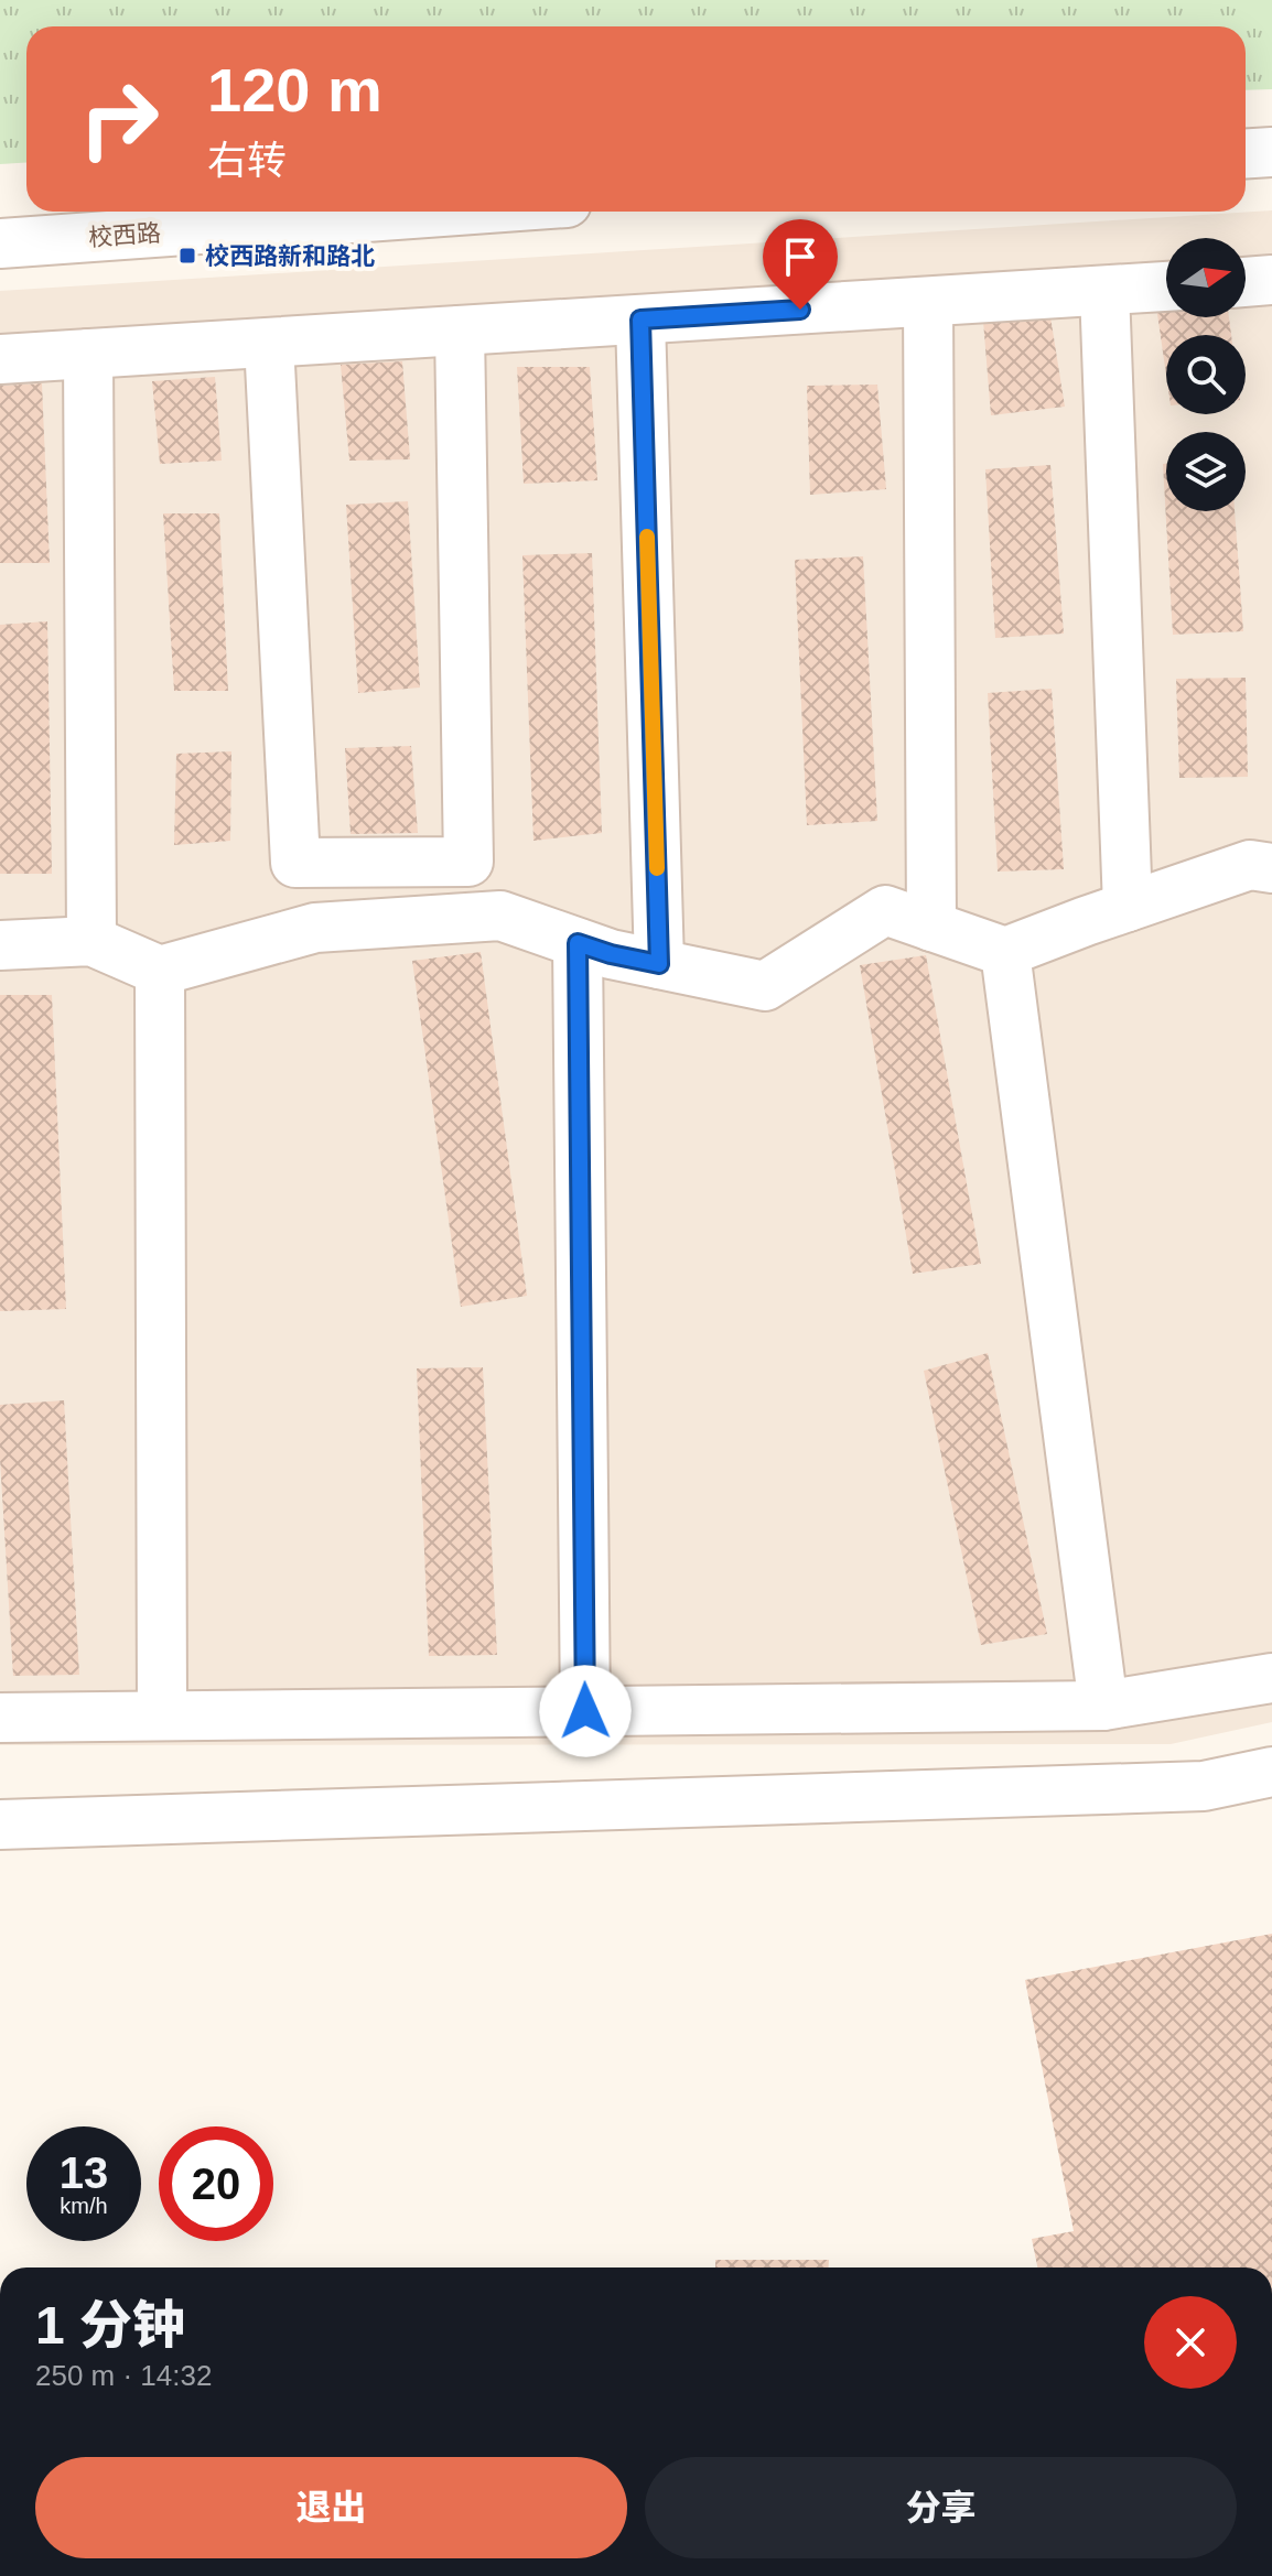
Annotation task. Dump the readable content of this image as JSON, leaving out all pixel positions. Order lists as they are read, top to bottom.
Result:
{
  "streets": {
    "street": ["校西路"]
  },
  "places": {
    "transit": ["校西路新和路北"]
  },
  "north": "right",
  "page": {
    "turn": ["120 m", "右转"],
    "speed": "13 km/h",
    "limit": "20",
    "heading": ["1 分钟", "250 m · 14:32"],
    "buttons": ["退出", "分享"]
  }
}
